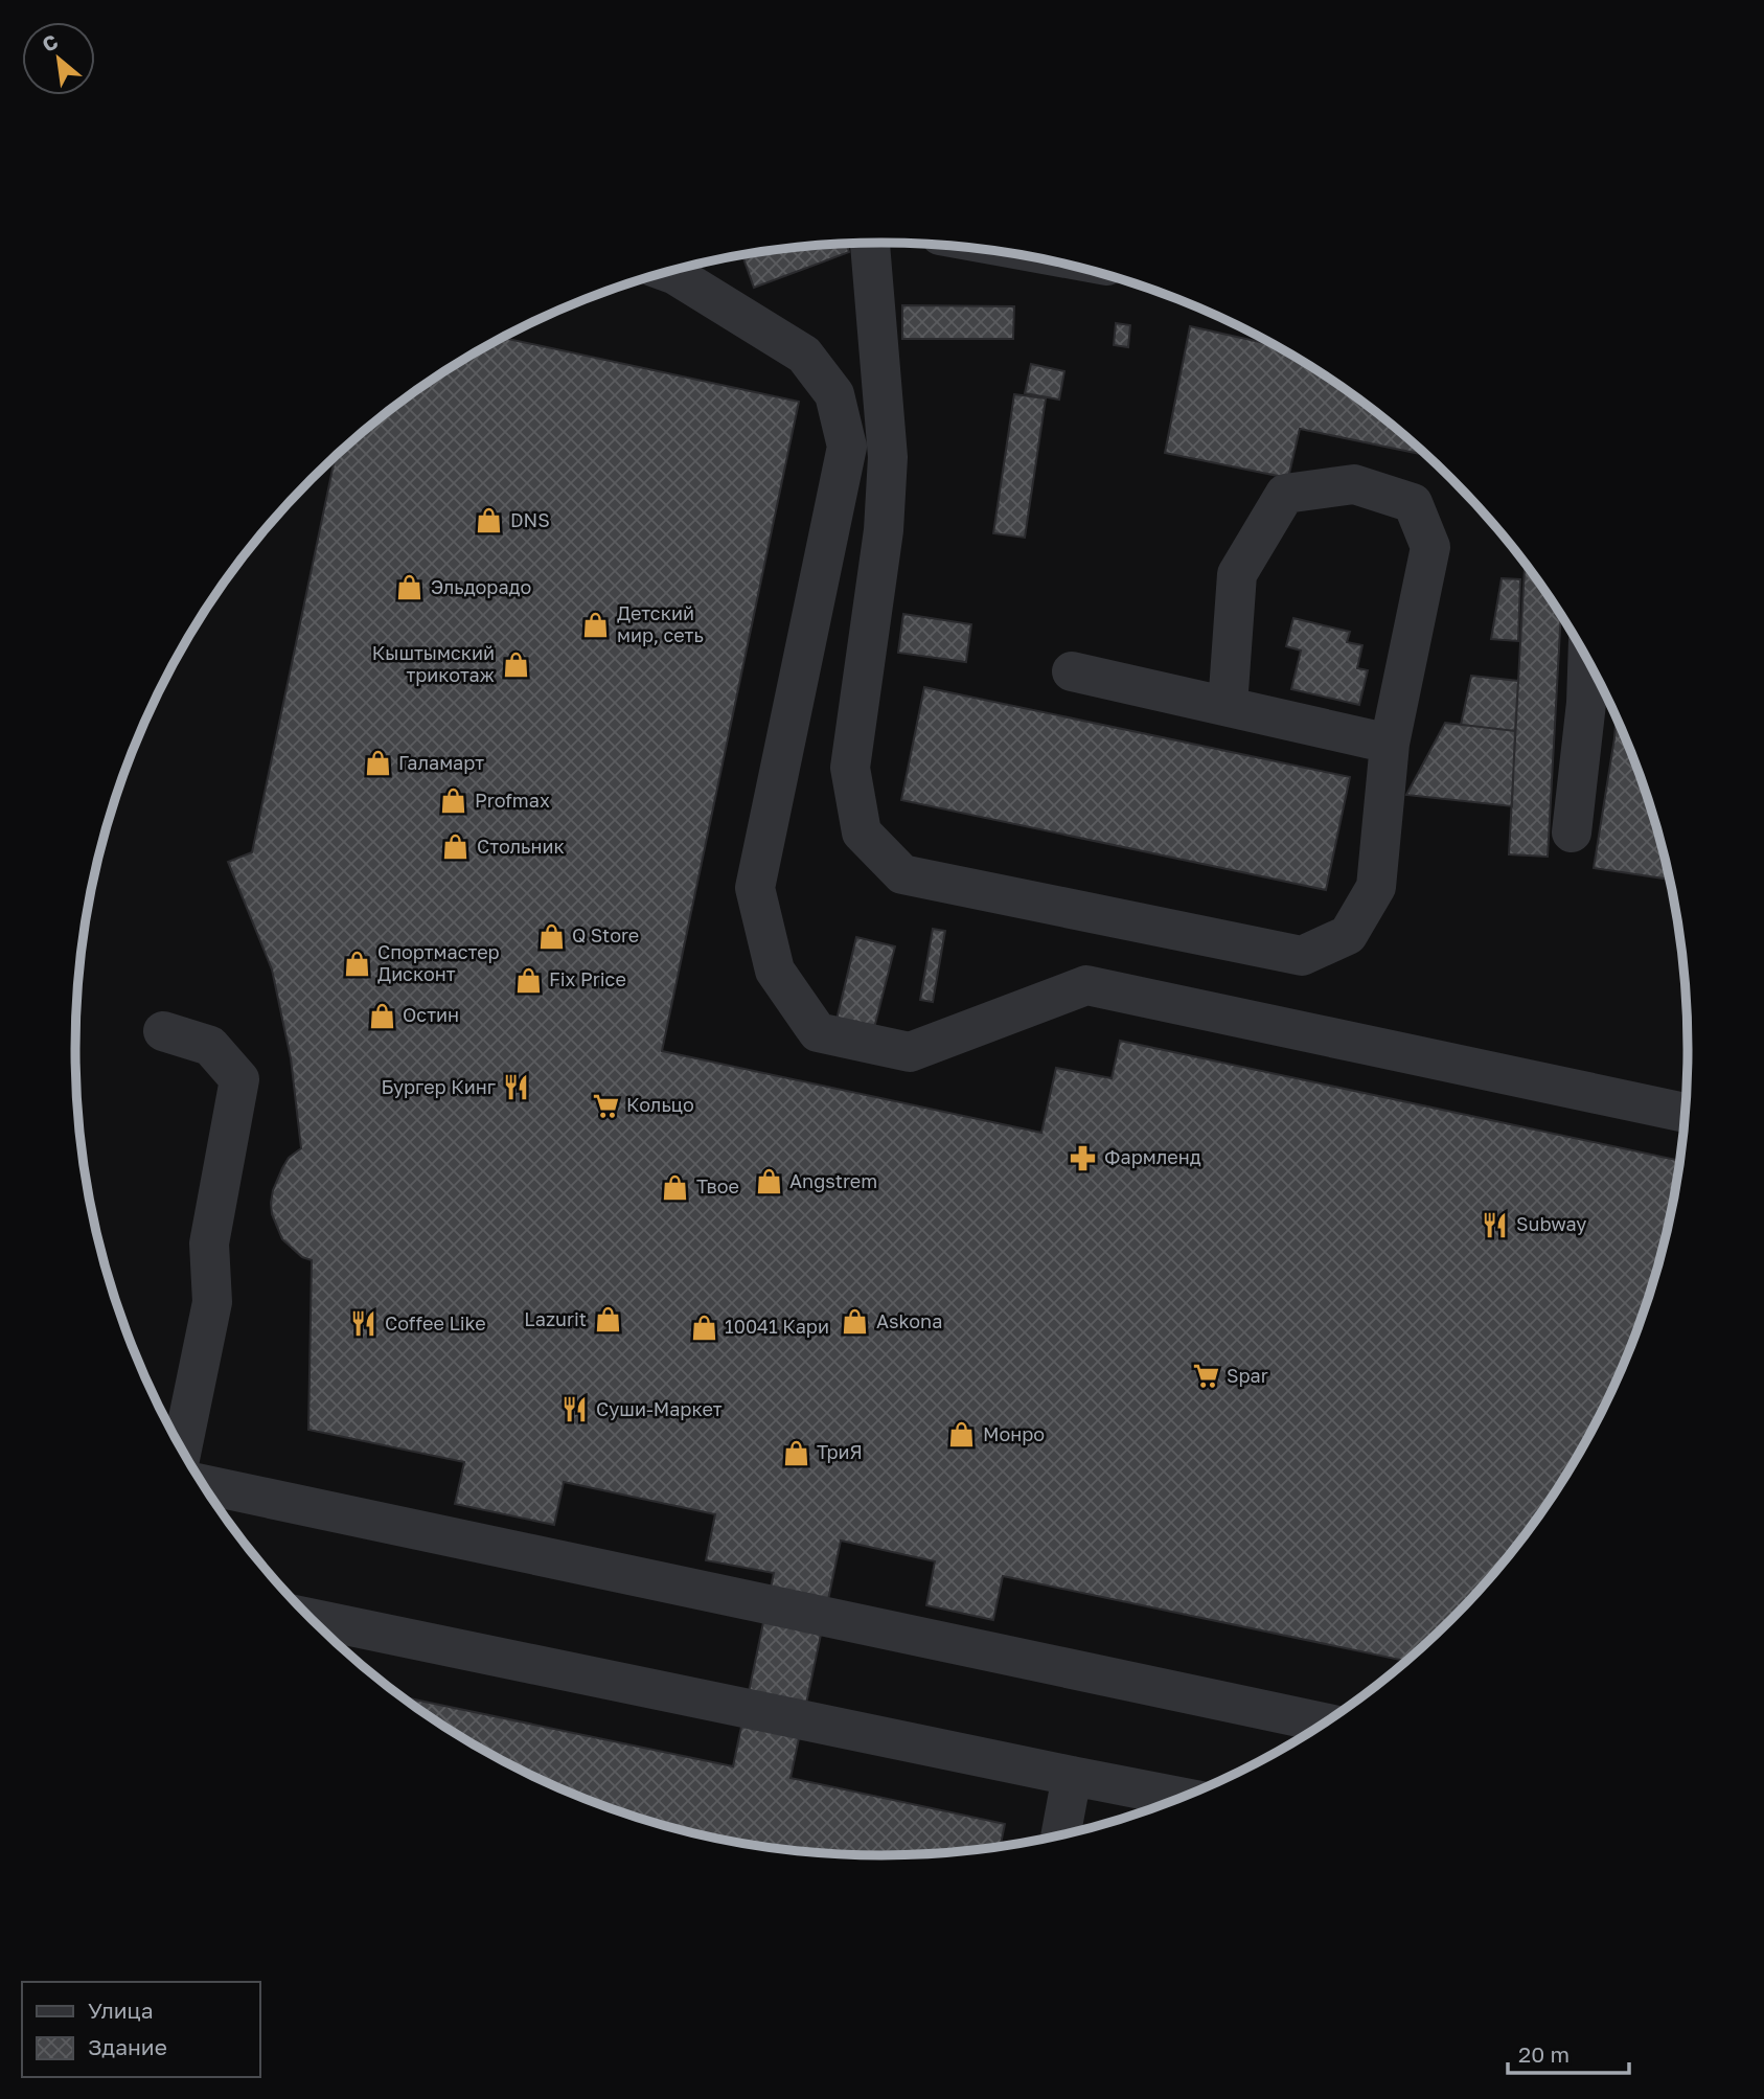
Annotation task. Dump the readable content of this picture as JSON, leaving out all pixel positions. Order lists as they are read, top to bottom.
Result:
{
  "places": {
    "shop": [
      "DNS",
      "Эльдорадо",
      "Детский мир, сеть",
      "Кыштымский трикотаж",
      "Галамарт",
      "Profmax",
      "Стольник",
      "Q Store",
      "Спортмастер Дисконт",
      "Fix Price",
      "Остин",
      "Angstrem",
      "Твое",
      "Lazurit",
      "Askona",
      "10041 Кари",
      "Монро",
      "ТриЯ"
    ],
    "restaurant": [
      "Бургер Кинг",
      "Subway",
      "Coffee Like",
      "Суши-Маркет"
    ],
    "supermarket": ["Кольцо", "Spar"],
    "pharmacy": ["Фармленд"]
  },
  "legend": ["Улица", "Здание"],
  "scale_bar": "20 m",
  "north": "top left"
}
